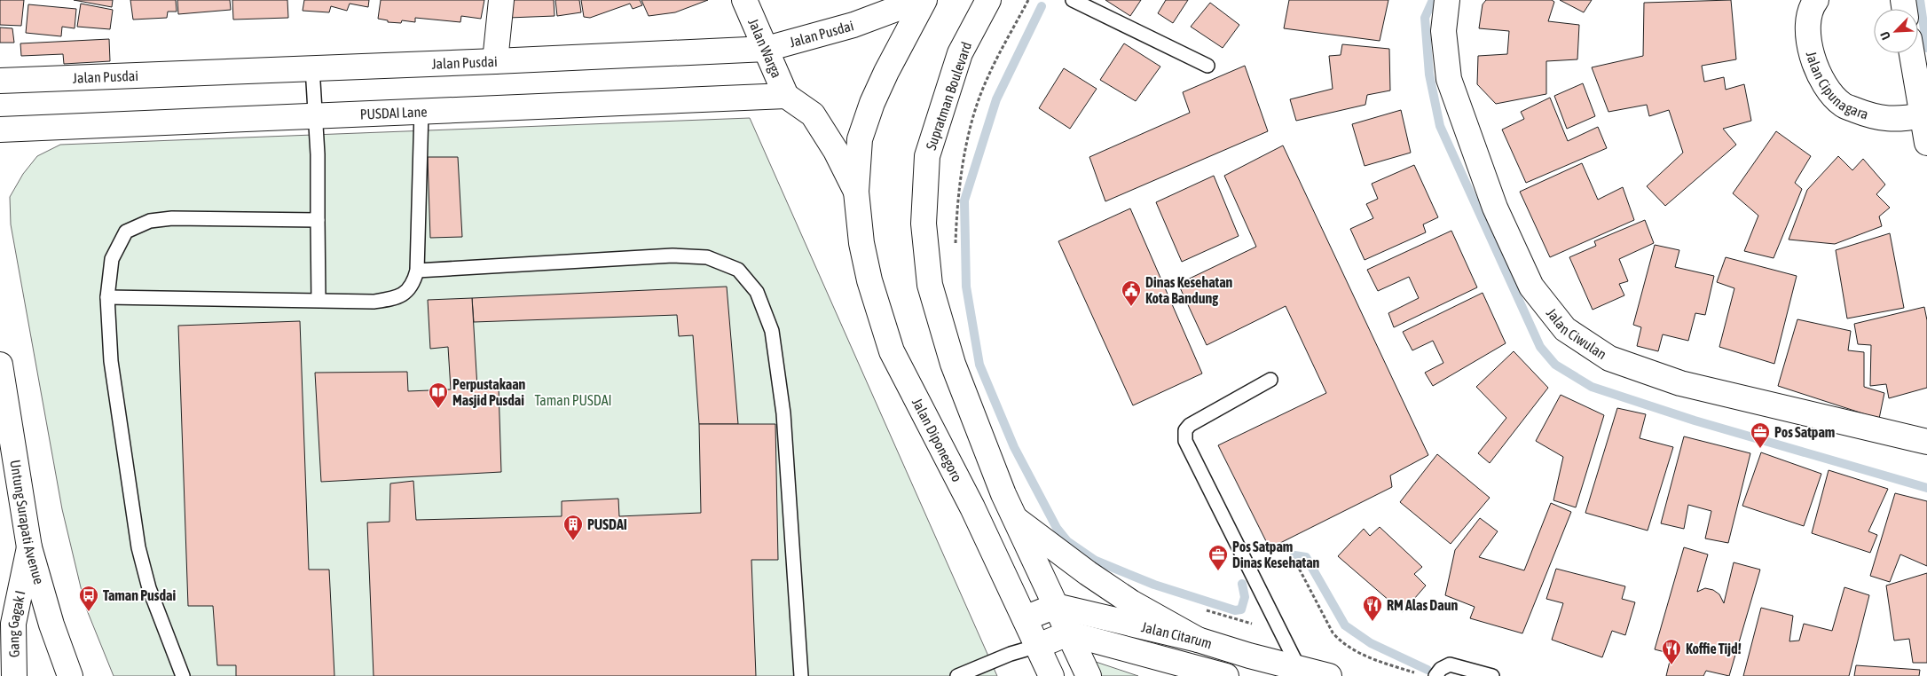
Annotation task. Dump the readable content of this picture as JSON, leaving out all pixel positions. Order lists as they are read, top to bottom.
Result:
{
  "streets": {
    "main road": [
      "Jalan Pusdai",
      "Jalan Warga",
      "Jalan Cipunagara",
      "Supratman Boulevard",
      "PUSDAI Lane",
      "Jalan Ciwulan",
      "Jalan Diponegoro",
      "Untung Surapati Avenue",
      "Gang Gagak I",
      "Jalan Citarum"
    ]
  },
  "crossings": [
    ["Jalan Pusdai", "Jalan Warga"],
    ["Jalan Warga", "PUSDAI Lane"],
    ["Untung Surapati Avenue", "Gang Gagak I"]
  ],
  "parks": ["Taman PUSDAI"],
  "places": {
    "public building": ["Dinas Kesehatan Kota Bandung"],
    "library": ["Perpustakaan Masjid Pusdai"],
    "office": ["Pos Satpam", "Pos Satpam Dinas Kesehatan"],
    "building": ["PUSDAI"],
    "bus stop": ["Taman Pusdai"],
    "restaurant": ["RM Alas Daun", "Koffie Tijd!"]
  },
  "north": "bottom left"
}
